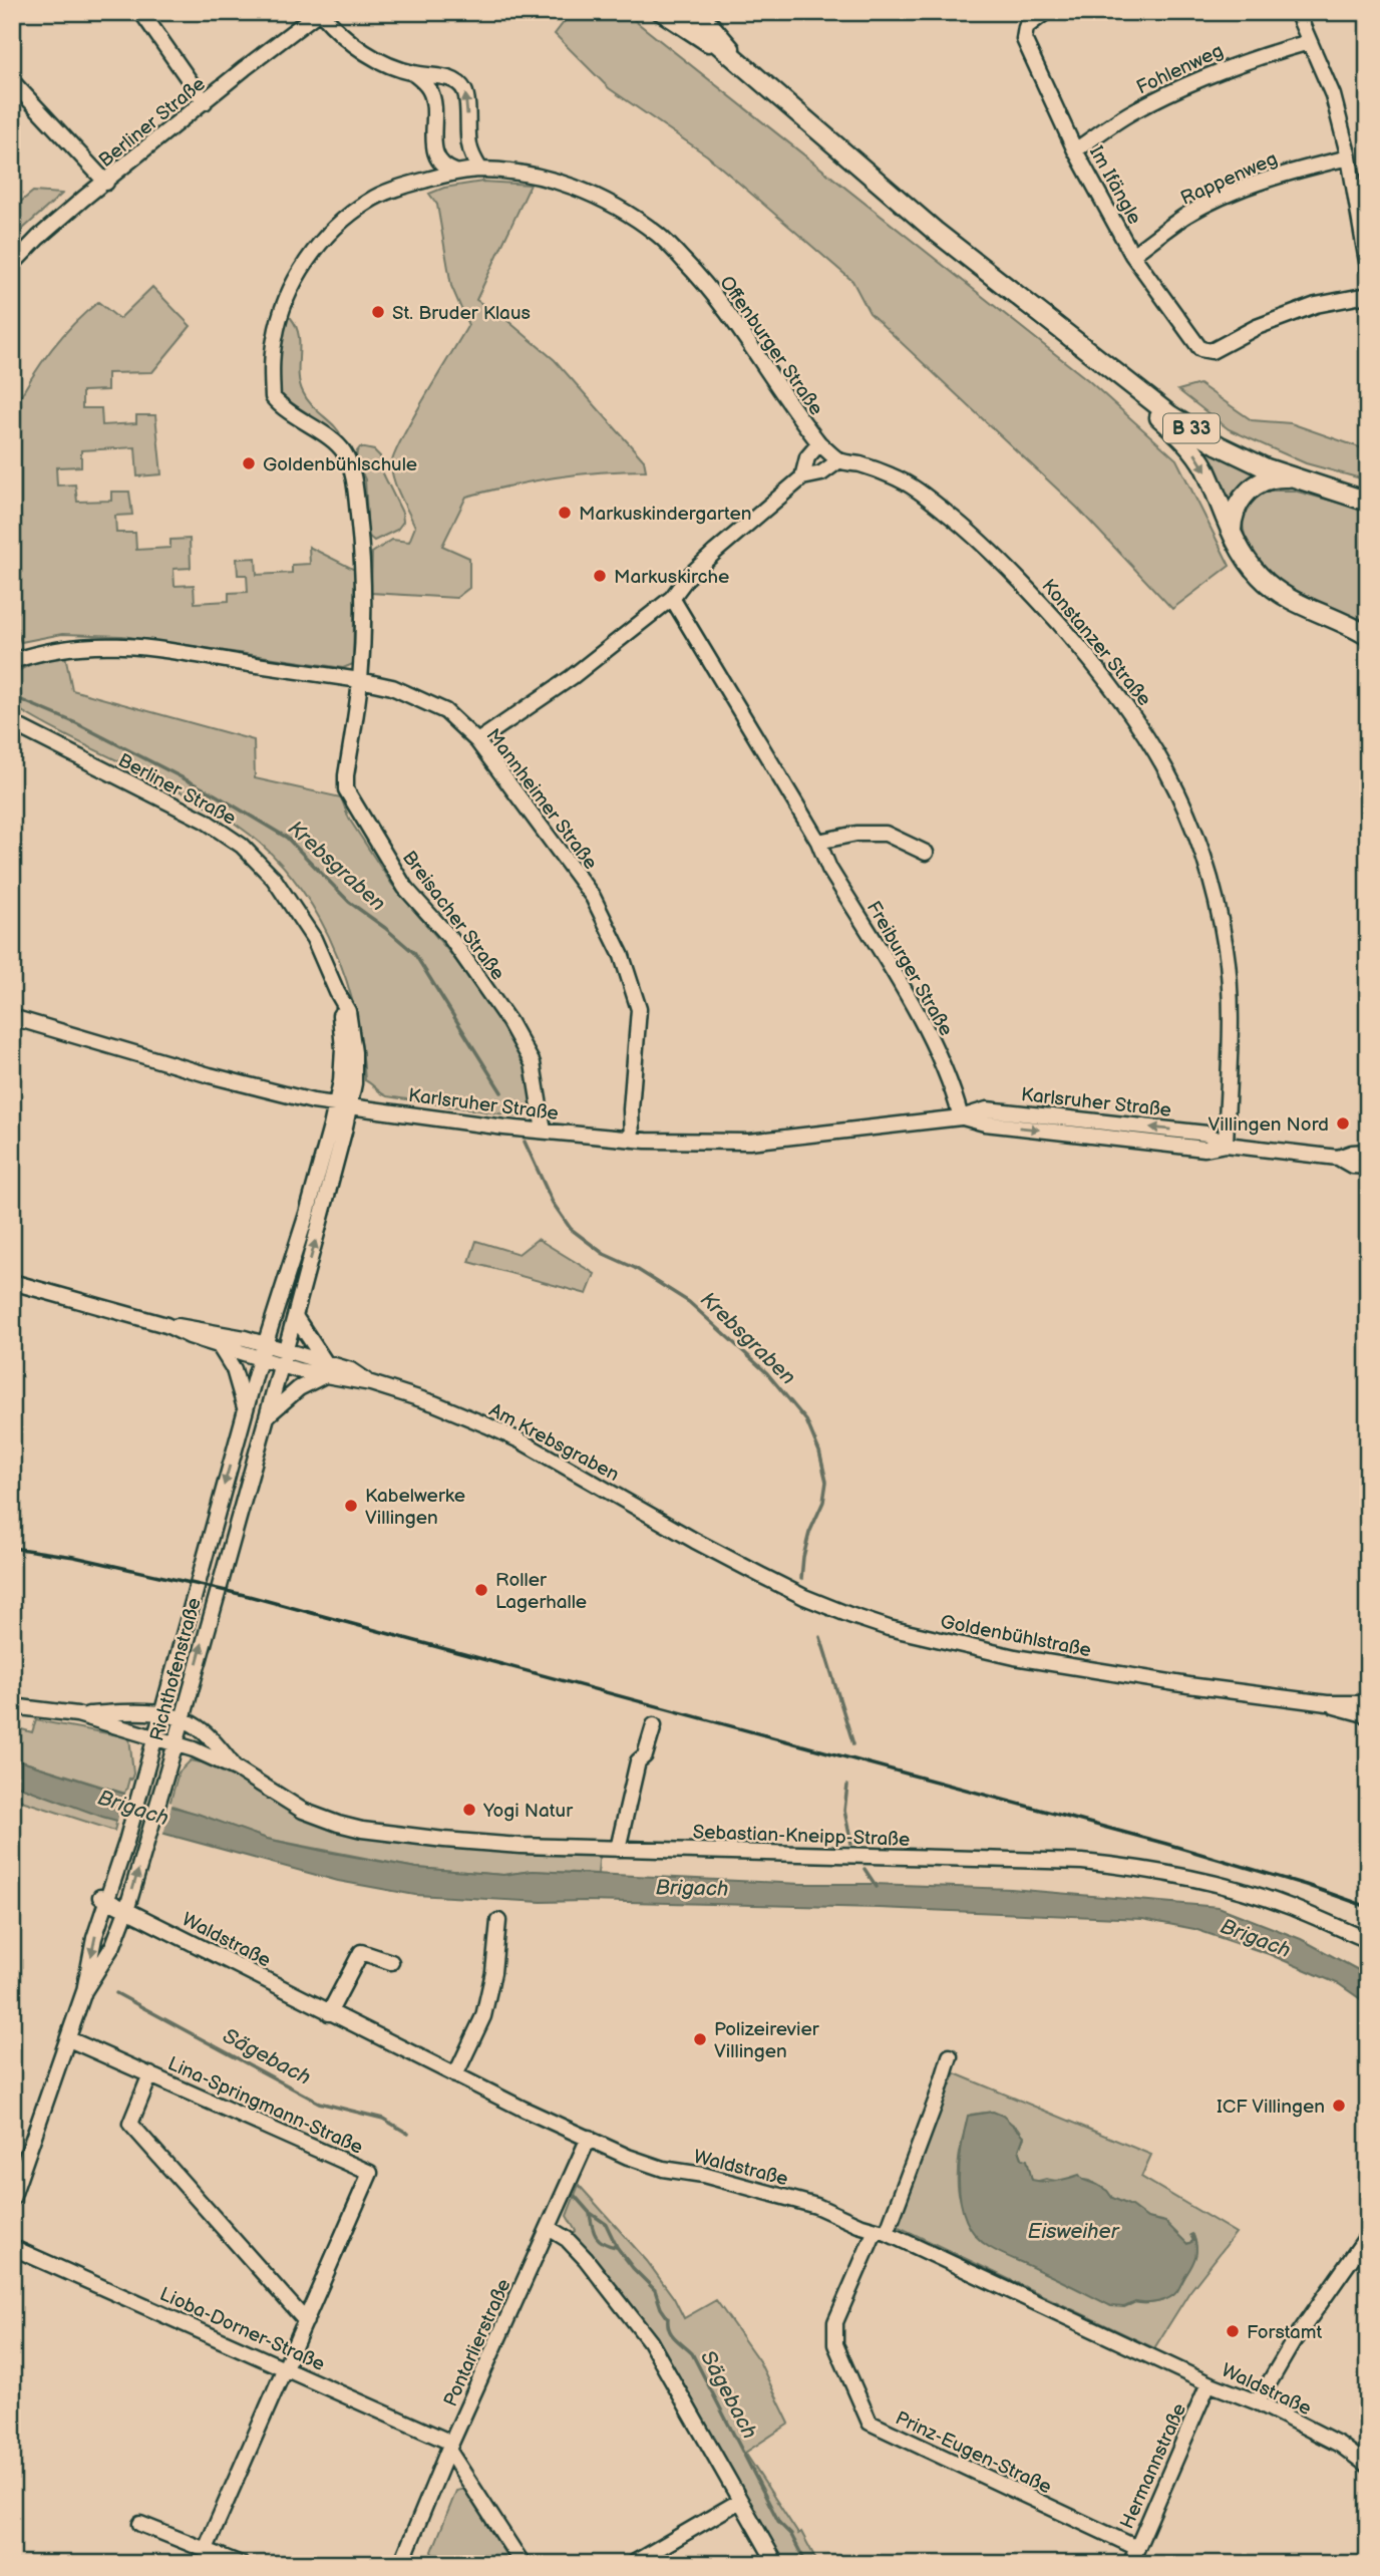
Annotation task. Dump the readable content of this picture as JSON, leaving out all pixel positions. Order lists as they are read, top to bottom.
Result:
{
  "streets": {
    "main road": ["B 33"],
    "street": [
      "Fohlenweg",
      "Berliner Straße",
      "Rappenweg",
      "Im Ifängle",
      "Offenburger Straße",
      "Konstanzer Straße",
      "Mannheimer Straße",
      "Breisacher Straße",
      "Freiburger Straße",
      "Karlsruher Straße",
      "Am Krebsgraben",
      "Goldenbühlstraße",
      "Richthofenstraße",
      "Sebastian-Kneipp-Straße",
      "Waldstraße",
      "Lina-Springmann-Straße",
      "Lioba-Dorner-Straße",
      "Pontarlierstraße",
      "Prinz-Eugen-Straße",
      "Hermannstraße"
    ]
  },
  "crossings": [
    ["Fohlenweg", "Im Ifängle"],
    ["Berliner Straße", "Karlsruher Straße"],
    ["Berliner Straße", "Am Krebsgraben"],
    ["Berliner Straße", "Richthofenstraße"],
    ["Rappenweg", "Im Ifängle"],
    ["Offenburger Straße", "Konstanzer Straße"],
    ["Offenburger Straße", "Mannheimer Straße"],
    ["Offenburger Straße", "Breisacher Straße"],
    ["Konstanzer Straße", "Karlsruher Straße"],
    ["Mannheimer Straße", "Breisacher Straße"],
    ["Mannheimer Straße", "Karlsruher Straße"],
    ["Breisacher Straße", "Karlsruher Straße"],
    ["Freiburger Straße", "Karlsruher Straße"],
    ["Am Krebsgraben", "Goldenbühlstraße"],
    ["Am Krebsgraben", "Richthofenstraße"],
    ["Richthofenstraße", "Sebastian-Kneipp-Straße"],
    ["Richthofenstraße", "Waldstraße"],
    ["Richthofenstraße", "Lina-Springmann-Straße"],
    ["Waldstraße", "Pontarlierstraße"],
    ["Waldstraße", "Prinz-Eugen-Straße"],
    ["Waldstraße", "Hermannstraße"],
    ["Lina-Springmann-Straße", "Lioba-Dorner-Straße"],
    ["Lioba-Dorner-Straße", "Pontarlierstraße"],
    ["Prinz-Eugen-Straße", "Hermannstraße"]
  ],
  "water": [
    "Krebsgraben",
    "Brigach",
    "Sägebach",
    "Eisweiher"
  ],
  "places": [
    "St. Bruder Klaus",
    "Goldenbühlschule",
    "Markuskindergarten",
    "Markuskirche",
    "Villingen Nord",
    "Kabelwerke Villingen",
    "Roller Lagerhalle",
    "Yogi Natur",
    "Polizeirevier Villingen",
    "ICF Villingen",
    "Forstamt"
  ]
}
